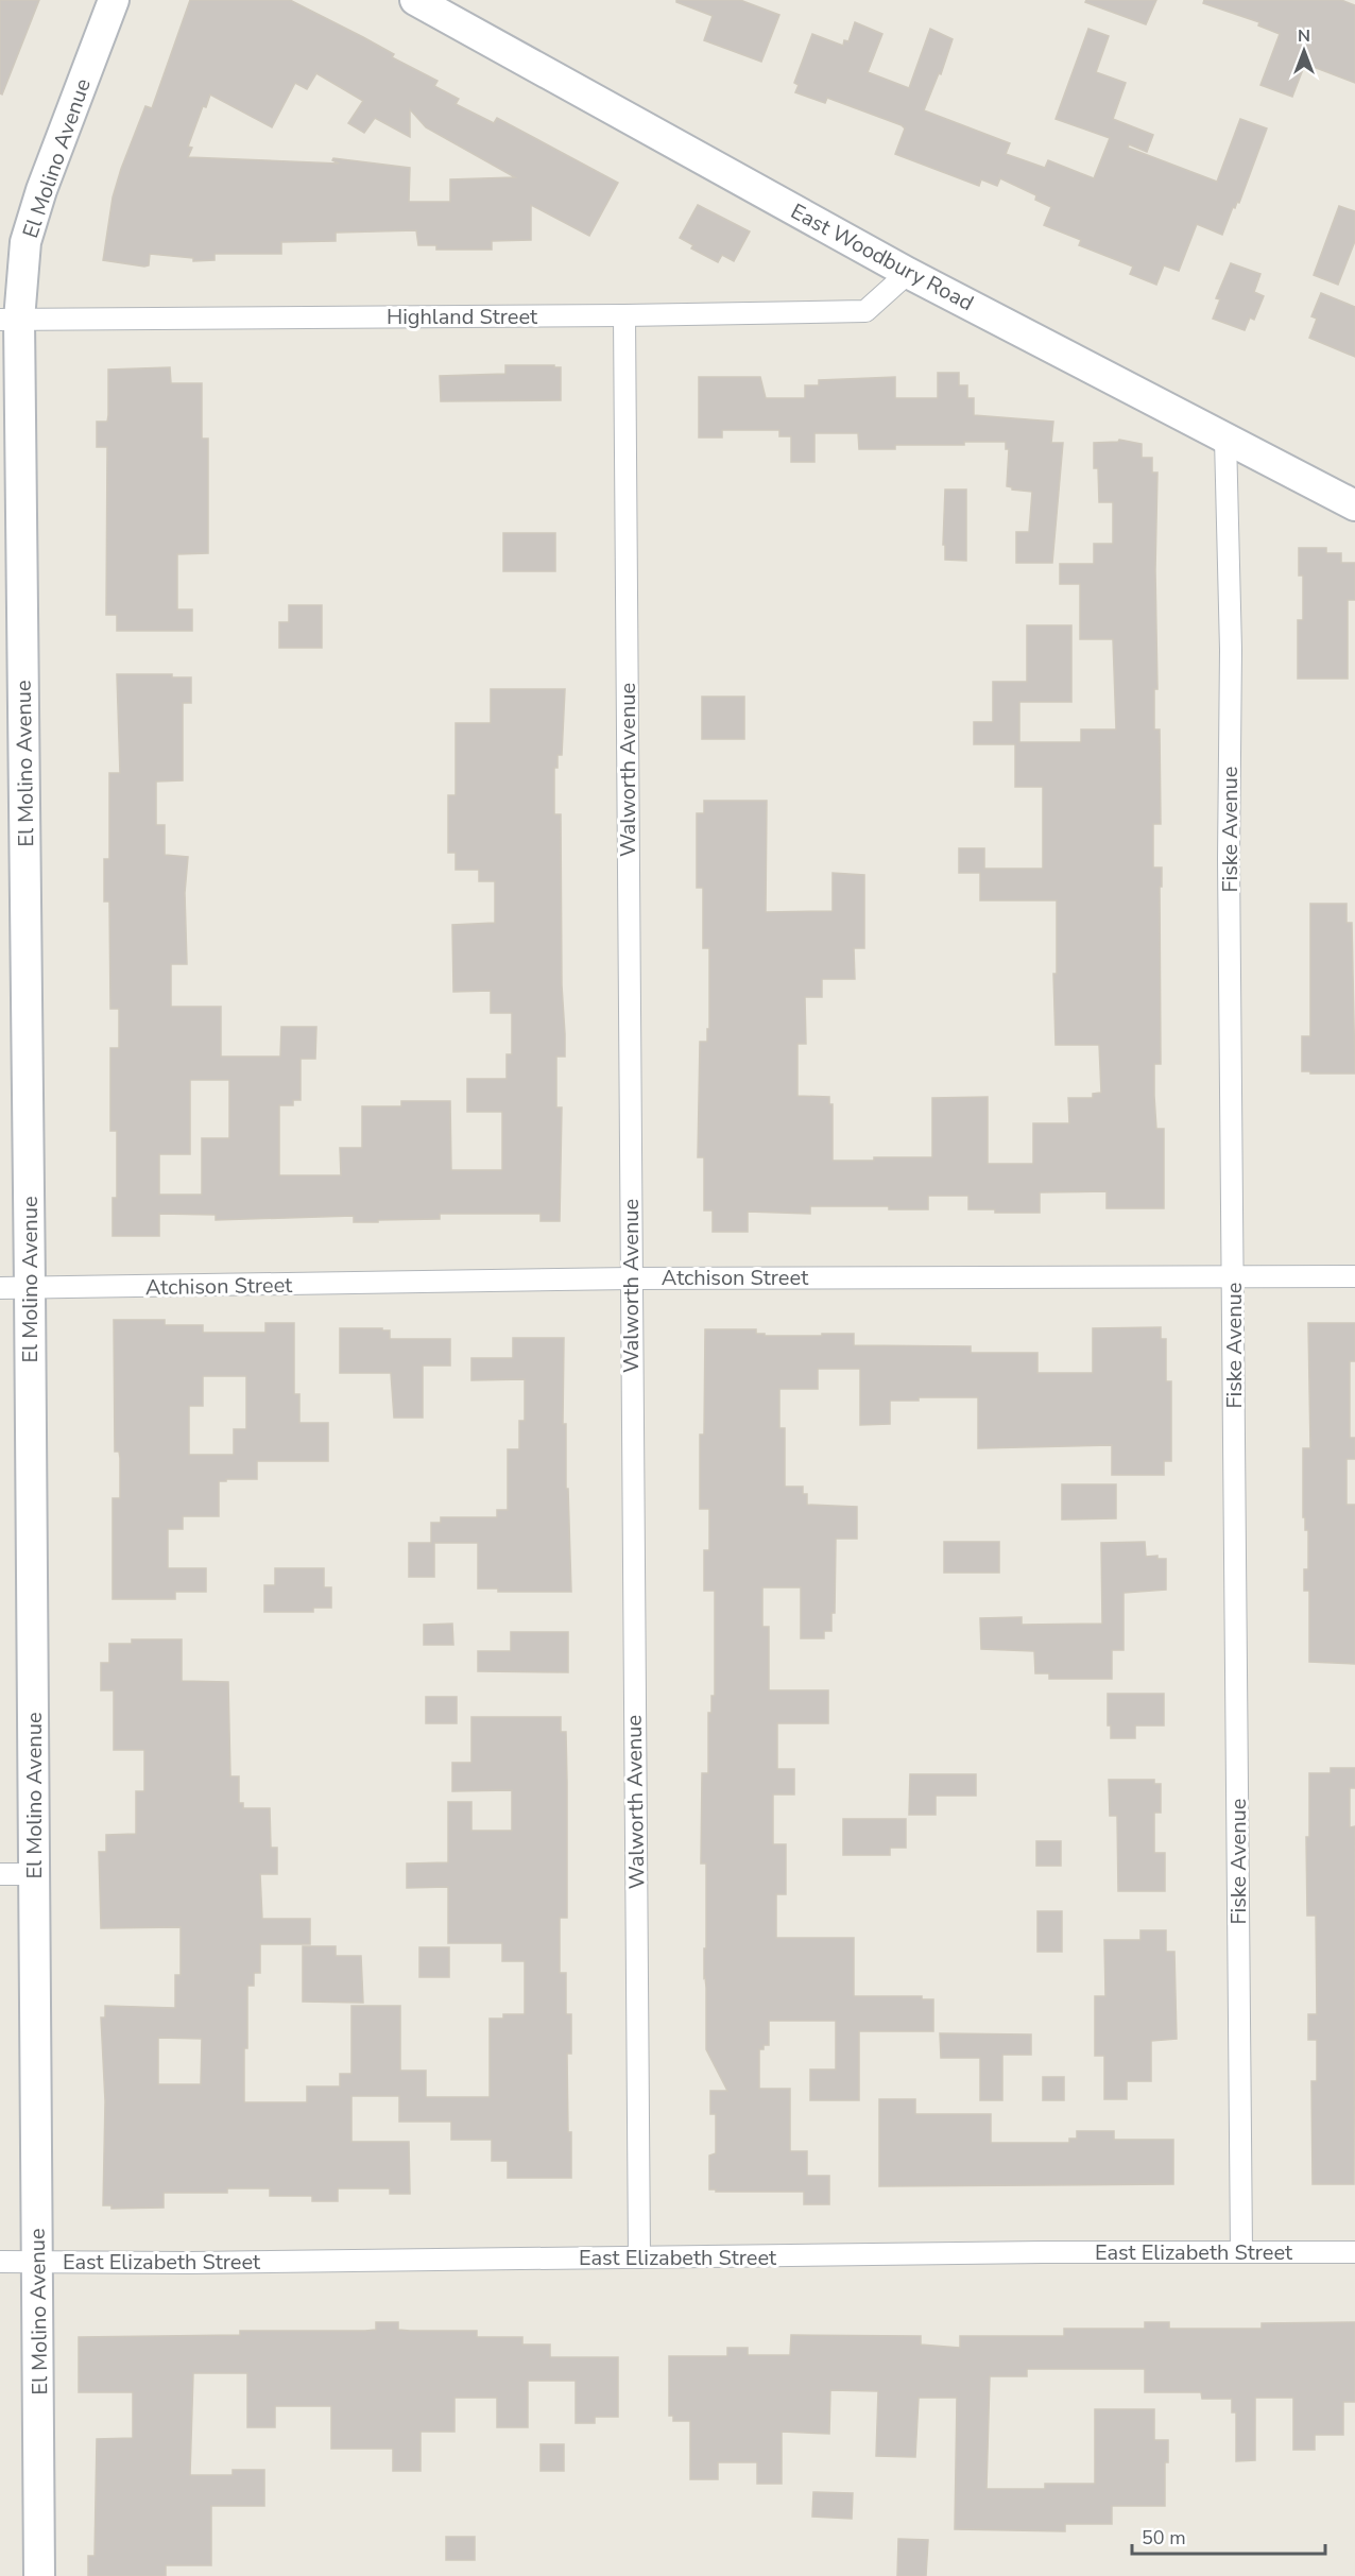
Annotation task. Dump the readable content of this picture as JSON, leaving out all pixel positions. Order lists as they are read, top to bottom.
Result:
{
  "streets": {
    "street": [
      "El Molino Avenue",
      "East Woodbury Road",
      "Highland Street",
      "Walworth Avenue",
      "Fiske Avenue",
      "Atchison Street",
      "East Elizabeth Street"
    ]
  },
  "crossings": [
    ["El Molino Avenue", "Highland Street"],
    ["El Molino Avenue", "Atchison Street"],
    ["El Molino Avenue", "East Elizabeth Street"],
    ["East Woodbury Road", "Highland Street"],
    ["East Woodbury Road", "Fiske Avenue"],
    ["Highland Street", "Walworth Avenue"],
    ["Walworth Avenue", "Atchison Street"],
    ["Walworth Avenue", "East Elizabeth Street"],
    ["Fiske Avenue", "Atchison Street"],
    ["Fiske Avenue", "East Elizabeth Street"]
  ],
  "scale_bar": "50 m",
  "north": "top"
}
